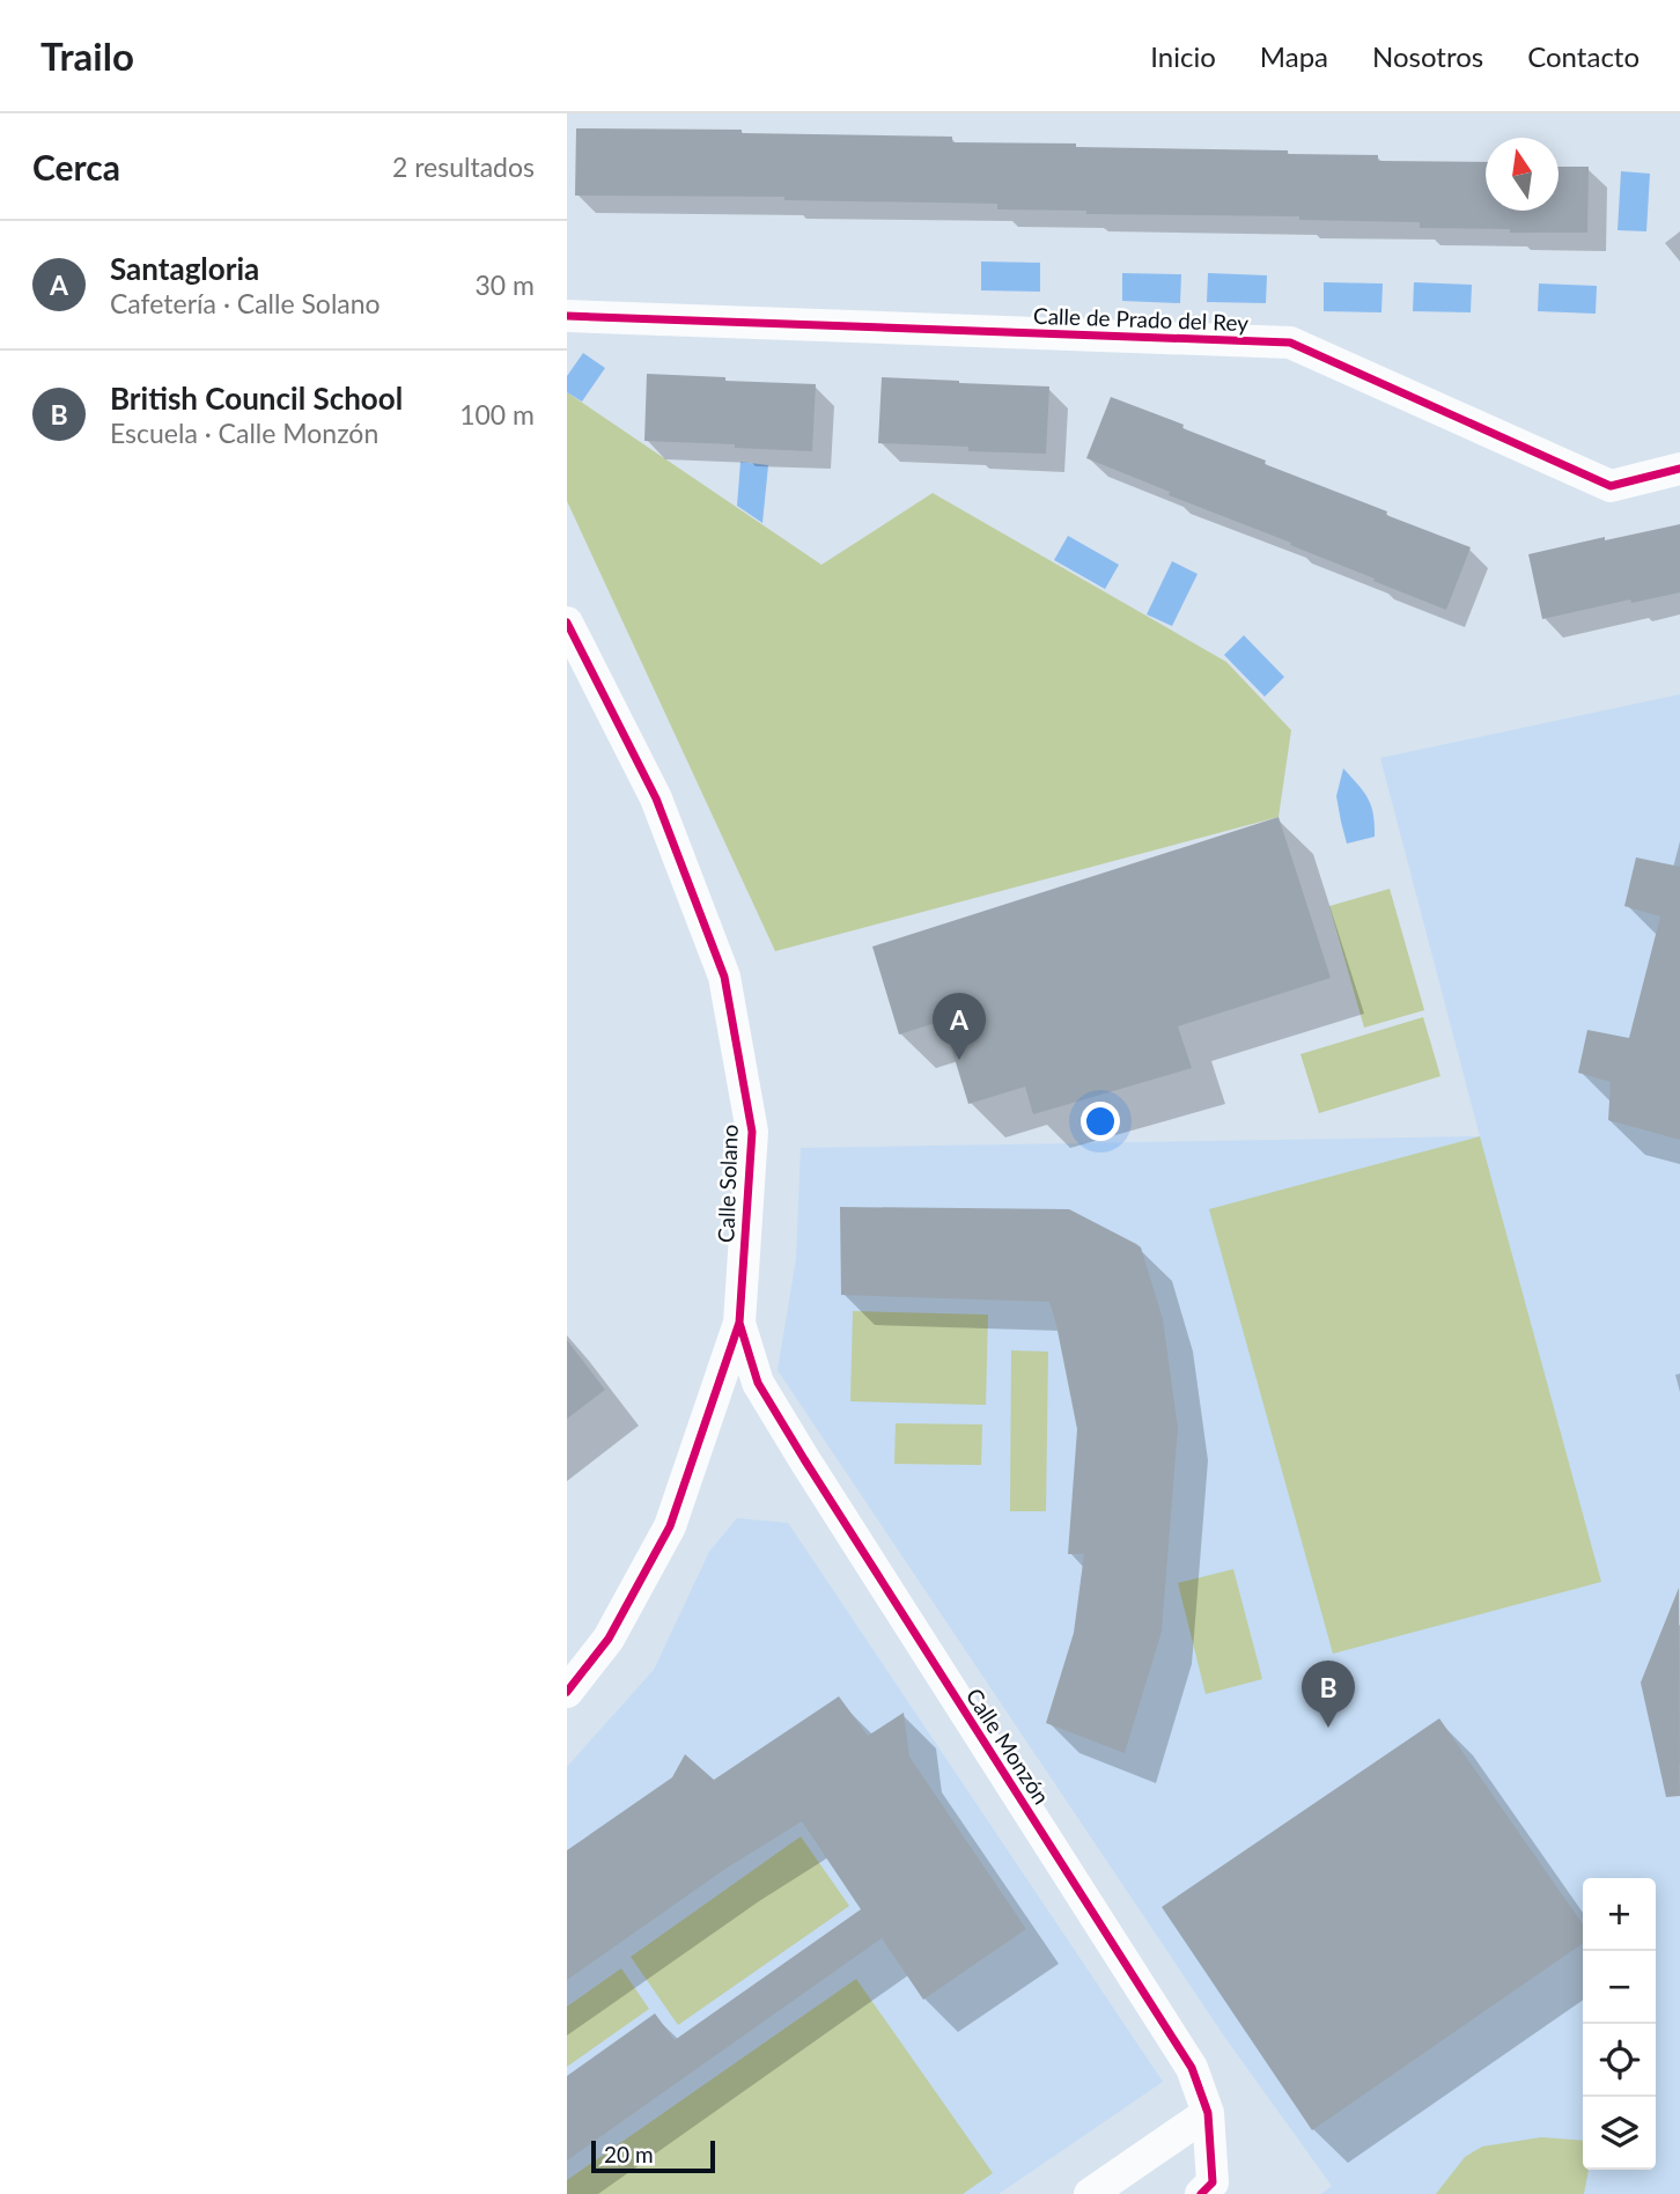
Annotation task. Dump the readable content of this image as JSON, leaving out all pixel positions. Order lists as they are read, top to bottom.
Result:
{
  "streets": {
    "street": ["Calle de Prado del Rey", "Calle Solano", "Calle Monzón"]
  },
  "crossings": [
    ["Calle Solano", "Calle Monzón"]
  ],
  "scale_bar": "20 m",
  "north": "top",
  "page": {
    "header": "Trailo",
    "nav": [
      "Inicio",
      "Mapa",
      "Nosotros",
      "Contacto"
    ],
    "heading": ["Cerca", "2 resultados"],
    "list": [
      {
        "mark": "A",
        "name": "Santagloria",
        "note": "Cafetería · Calle Solano",
        "value": "30 m"
      },
      {
        "mark": "B",
        "name": "British Council School",
        "note": "Escuela · Calle Monzón",
        "value": "100 m"
      }
    ],
    "pins": ["A", "B"],
    "map_buttons": ["+", "−"],
    "scale": "20 m"
  }
}
